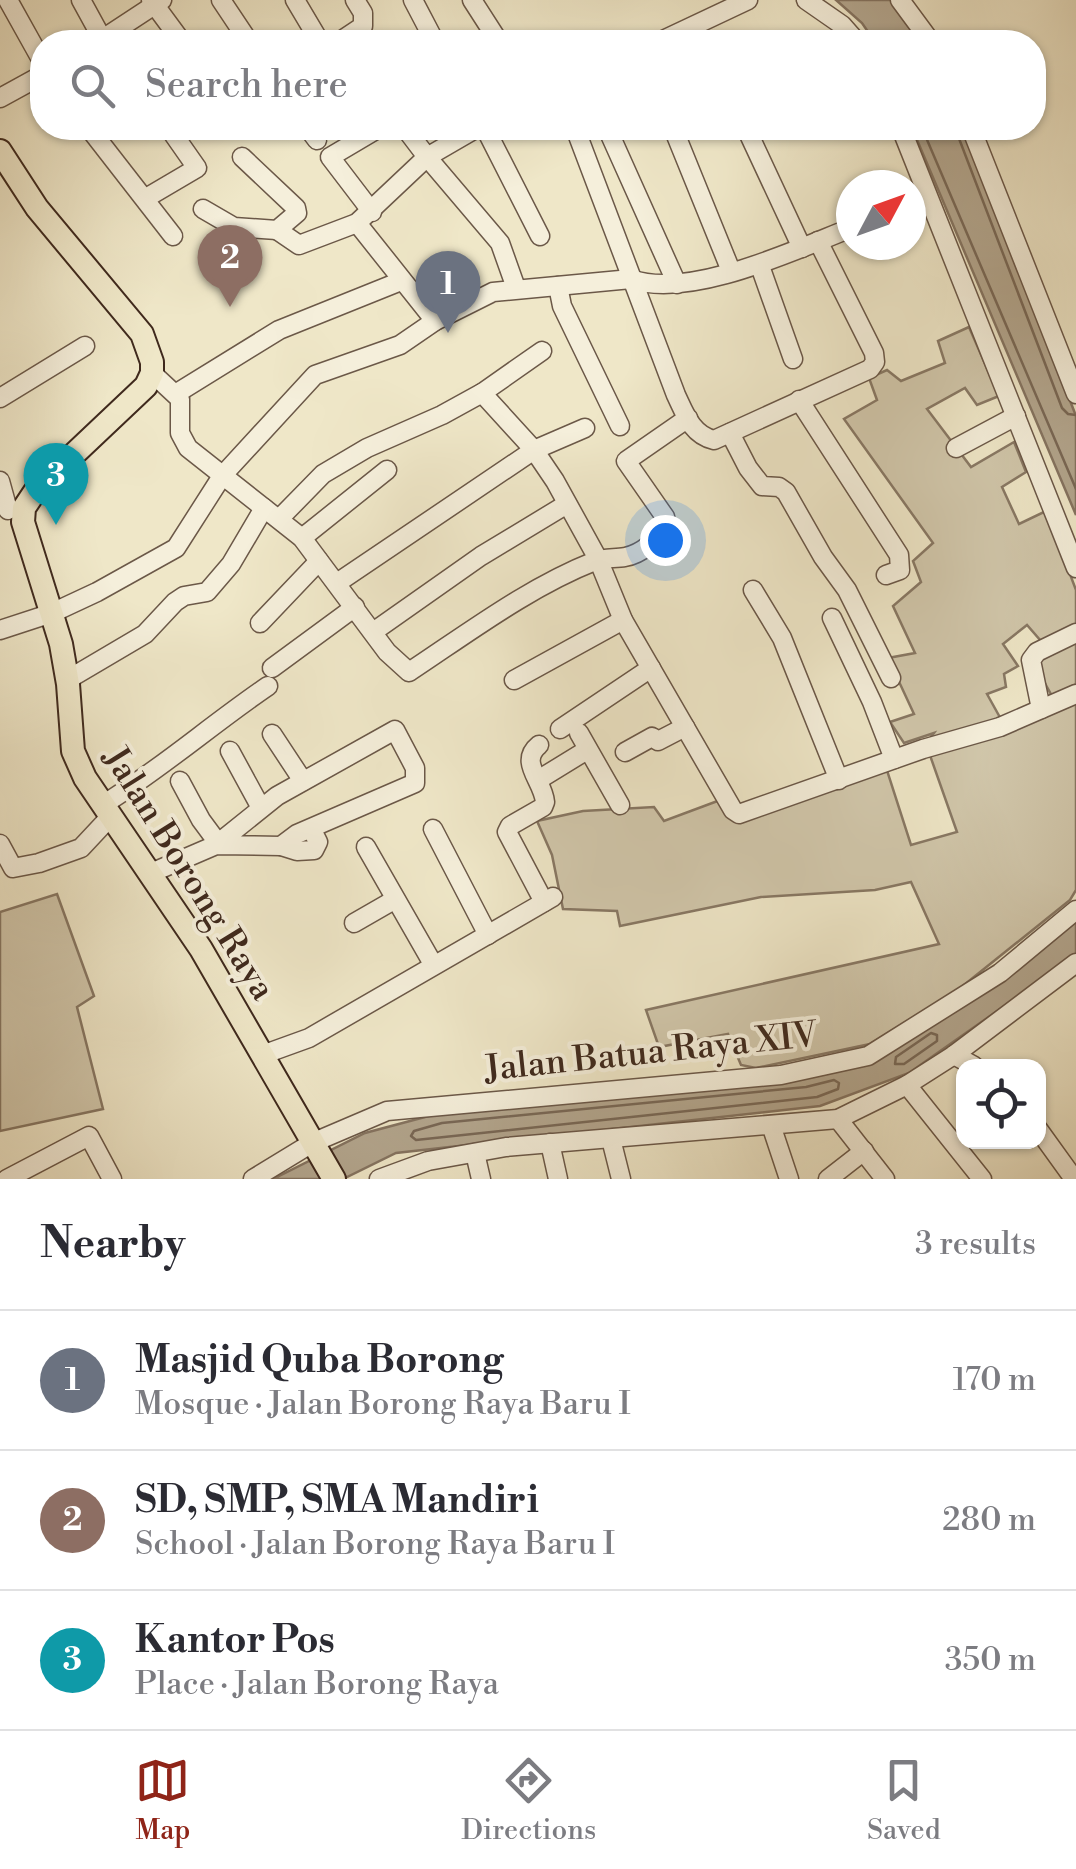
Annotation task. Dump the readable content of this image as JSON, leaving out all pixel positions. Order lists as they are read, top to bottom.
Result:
{
  "streets": {
    "main road": ["Jalan Borong Raya"],
    "street": ["Jalan Batua Raya XIV"]
  },
  "crossings": [
    ["Jalan Borong Raya", "Jalan Batua Raya XIV"]
  ],
  "north": "top right",
  "page": {
    "search": "Search here",
    "pins": ["2", "1", "3"],
    "heading": ["Nearby", "3 results"],
    "list": [
      {
        "mark": "1",
        "name": "Masjid Quba Borong",
        "note": "Mosque · Jalan Borong Raya Baru I",
        "value": "170 m"
      },
      {
        "mark": "2",
        "name": "SD, SMP, SMA Mandiri",
        "note": "School · Jalan Borong Raya Baru I",
        "value": "280 m"
      },
      {
        "mark": "3",
        "name": "Kantor Pos",
        "note": "Place · Jalan Borong Raya",
        "value": "350 m"
      }
    ],
    "nav": ["Map", "Directions", "Saved"]
  }
}
